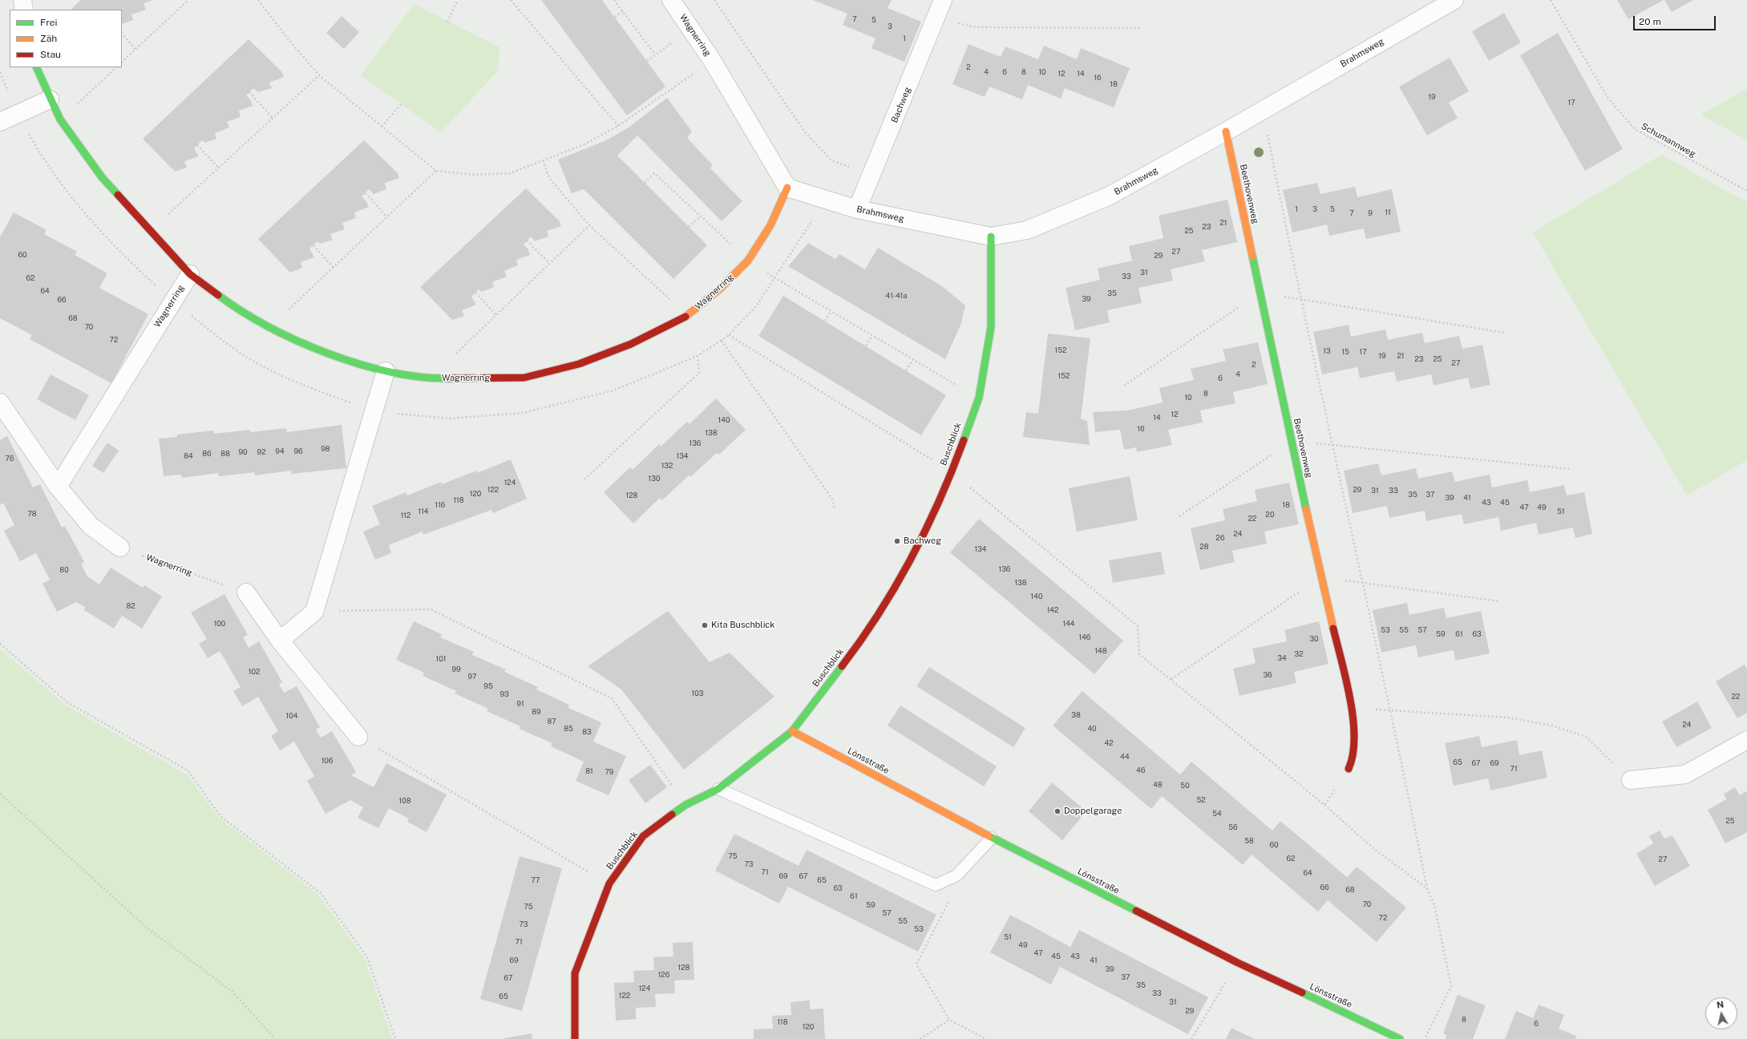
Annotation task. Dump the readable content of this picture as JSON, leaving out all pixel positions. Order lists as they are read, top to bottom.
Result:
{
  "streets": {
    "street": [
      "Wagnerring",
      "Brahmsweg",
      "Bachweg",
      "Beethovenweg",
      "Buschblick",
      "Lönsstraße"
    ],
    "path": ["Schumannweg"]
  },
  "crossings": [
    ["Wagnerring", "Brahmsweg"],
    ["Brahmsweg", "Bachweg"],
    ["Brahmsweg", "Beethovenweg"],
    ["Brahmsweg", "Buschblick"],
    ["Buschblick", "Lönsstraße"]
  ],
  "places": ["Bachweg", "Kita Buschblick", "Doppelgarage"],
  "house_numbers": [
    "7",
    "5",
    "3",
    "1",
    "2",
    "4",
    "6",
    "8",
    "10",
    "12",
    "14",
    "16",
    "18",
    "19",
    "17",
    "1",
    "3",
    "5",
    "11",
    "7",
    "9",
    "21",
    "23",
    "25",
    "27",
    "60",
    "29",
    "31",
    "33",
    "62",
    "64",
    "35",
    "41-41a",
    "39",
    "66",
    "68",
    "70",
    "72",
    "152",
    "13",
    "15",
    "17",
    "19",
    "21",
    "23",
    "25",
    "27",
    "2",
    "4",
    "152",
    "6",
    "8",
    "10",
    "12",
    "14",
    "140",
    "16",
    "138",
    "136",
    "98",
    "94",
    "96",
    "90",
    "92",
    "86",
    "88",
    "84",
    "134",
    "76",
    "132",
    "130",
    "124",
    "122",
    "29",
    "31",
    "33",
    "120",
    "35",
    "37",
    "128",
    "39",
    "41",
    "118",
    "43",
    "45",
    "116",
    "18",
    "47",
    "49",
    "114",
    "51",
    "78",
    "20",
    "112",
    "22",
    "24",
    "26",
    "28",
    "134",
    "136",
    "80",
    "138",
    "140",
    "82",
    "142",
    "100",
    "144",
    "53",
    "55",
    "57",
    "59",
    "61",
    "63",
    "146",
    "30",
    "148",
    "32",
    "34",
    "101",
    "99",
    "102",
    "36",
    "97",
    "95",
    "103",
    "93",
    "22",
    "91",
    "89",
    "38",
    "104",
    "87",
    "24",
    "85",
    "40",
    "83",
    "42",
    "44",
    "106",
    "65",
    "67",
    "69",
    "71",
    "46",
    "81",
    "79",
    "48",
    "50",
    "52",
    "108",
    "54",
    "25",
    "56",
    "58",
    "60",
    "75",
    "62",
    "27",
    "73",
    "71",
    "64",
    "69",
    "67",
    "77",
    "65",
    "66",
    "63",
    "68",
    "61",
    "70",
    "59",
    "75",
    "57",
    "72",
    "55",
    "73",
    "53",
    "51",
    "71",
    "49",
    "47",
    "45",
    "43",
    "69",
    "41",
    "128",
    "39",
    "126",
    "37",
    "67",
    "35",
    "124",
    "33",
    "122",
    "65",
    "31",
    "29",
    "8",
    "118",
    "6",
    "120"
  ],
  "legend": ["Frei", "Zäh", "Stau"],
  "scale_bar": "20 m",
  "north": "top"
}
